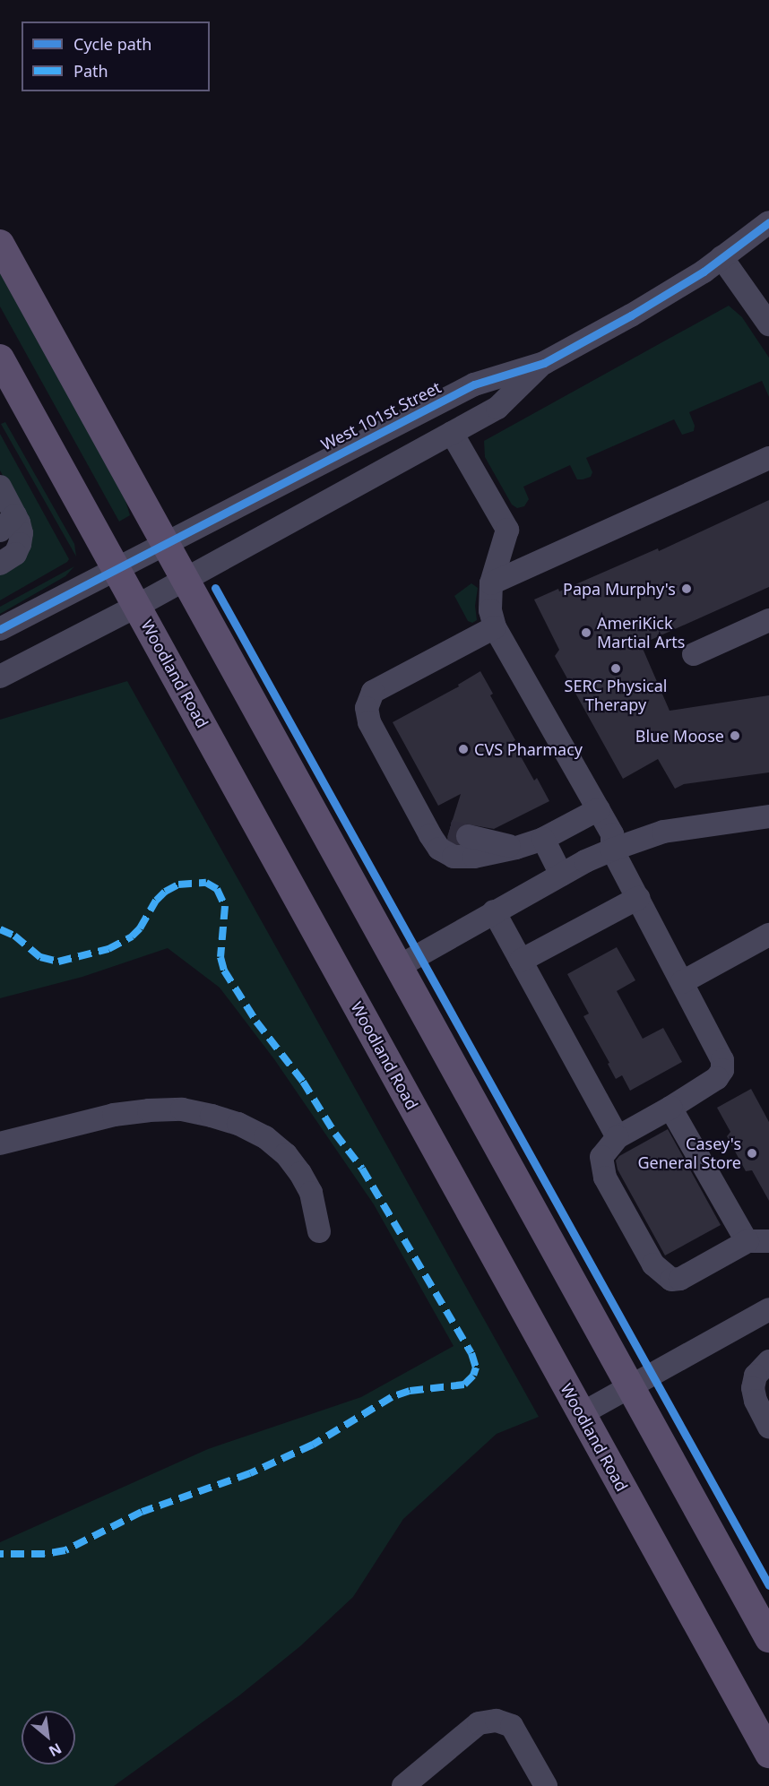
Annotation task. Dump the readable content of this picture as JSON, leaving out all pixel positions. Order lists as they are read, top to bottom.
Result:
{
  "streets": {
    "main road": ["Woodland Road"],
    "street": ["West 101st Street"]
  },
  "crossings": [
    ["West 101st Street", "Woodland Road"]
  ],
  "places": [
    "Papa Murphy's",
    "AmeriKick Martial Arts",
    "SERC Physical Therapy",
    "Blue Moose",
    "CVS Pharmacy",
    "Casey's General Store"
  ],
  "legend": ["Cycle path", "Path"],
  "north": "bottom right"
}
